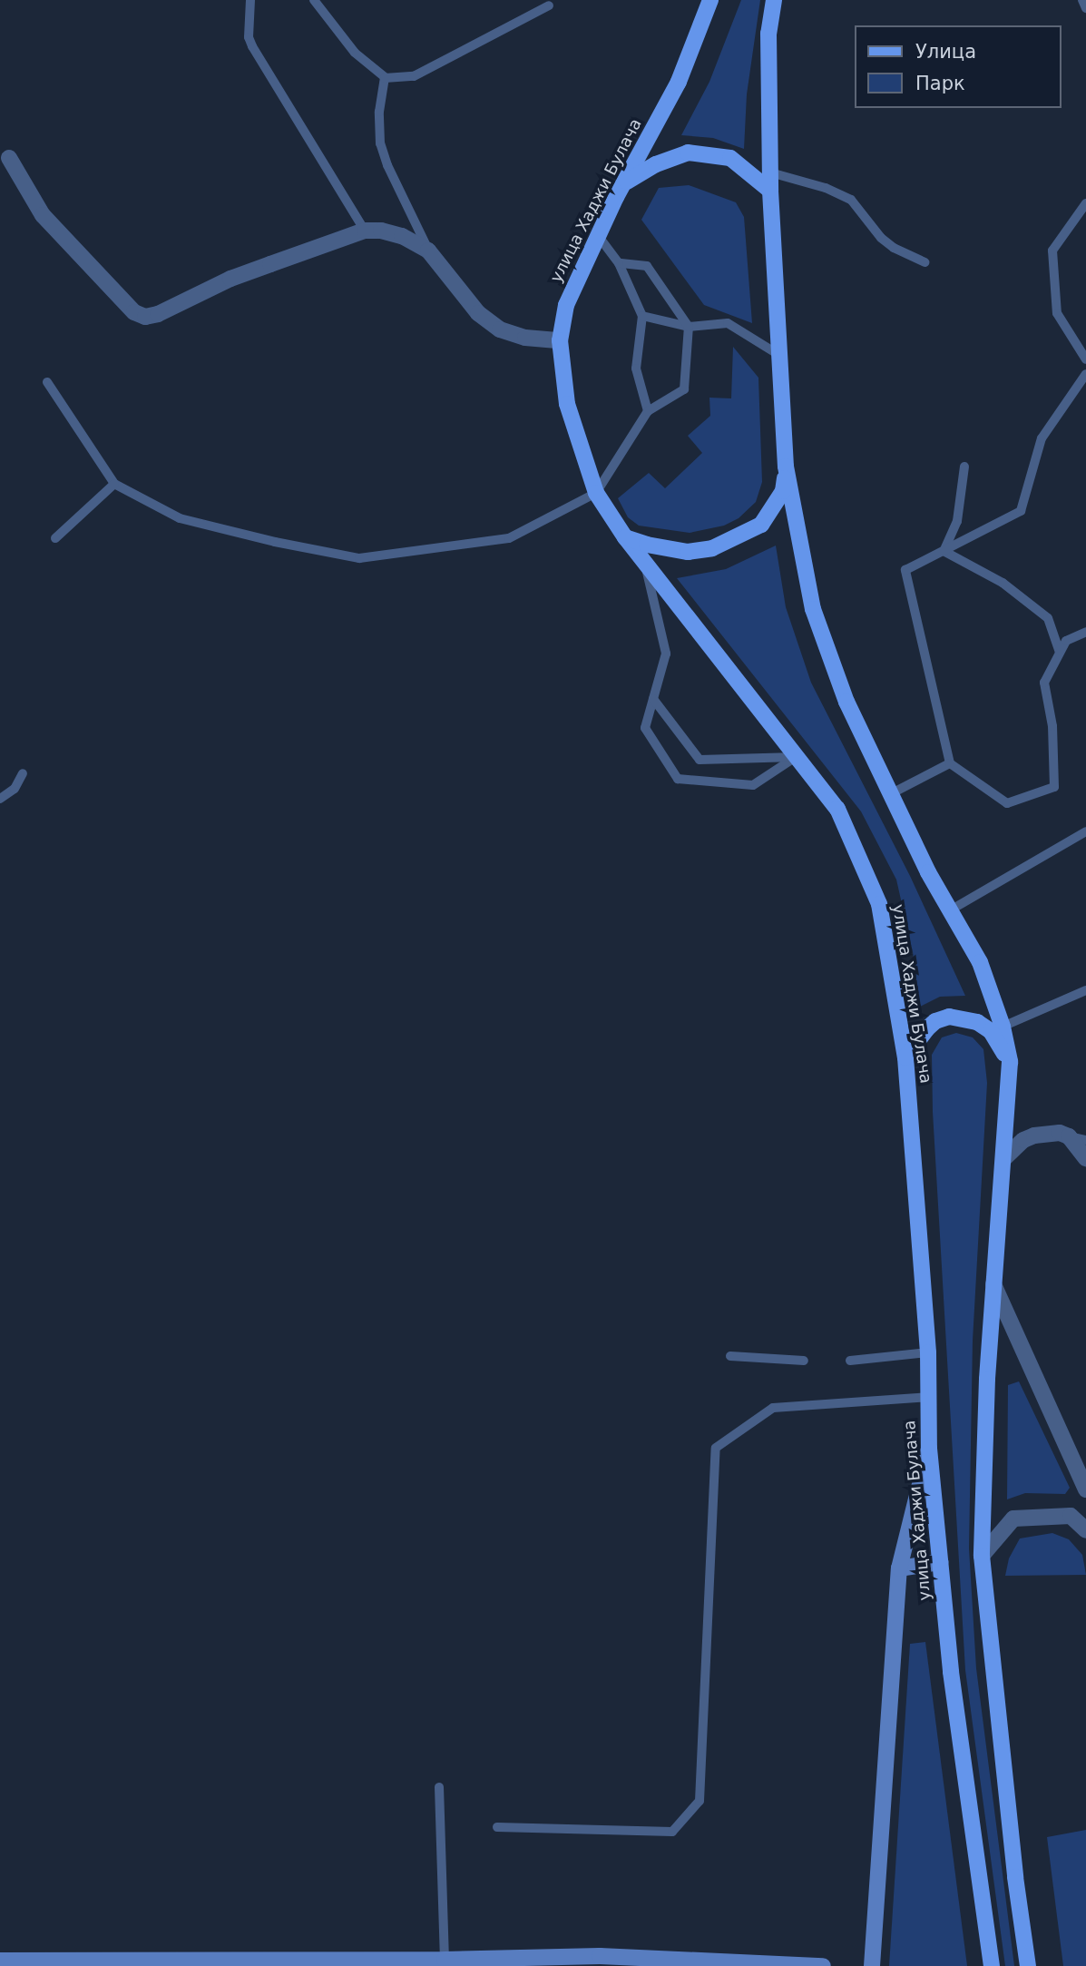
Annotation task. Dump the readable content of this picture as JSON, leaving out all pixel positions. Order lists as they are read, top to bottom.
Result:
{
  "streets": {
    "main road": ["улица Хаджи Булача"]
  },
  "legend": ["Улица", "Парк"]
}
